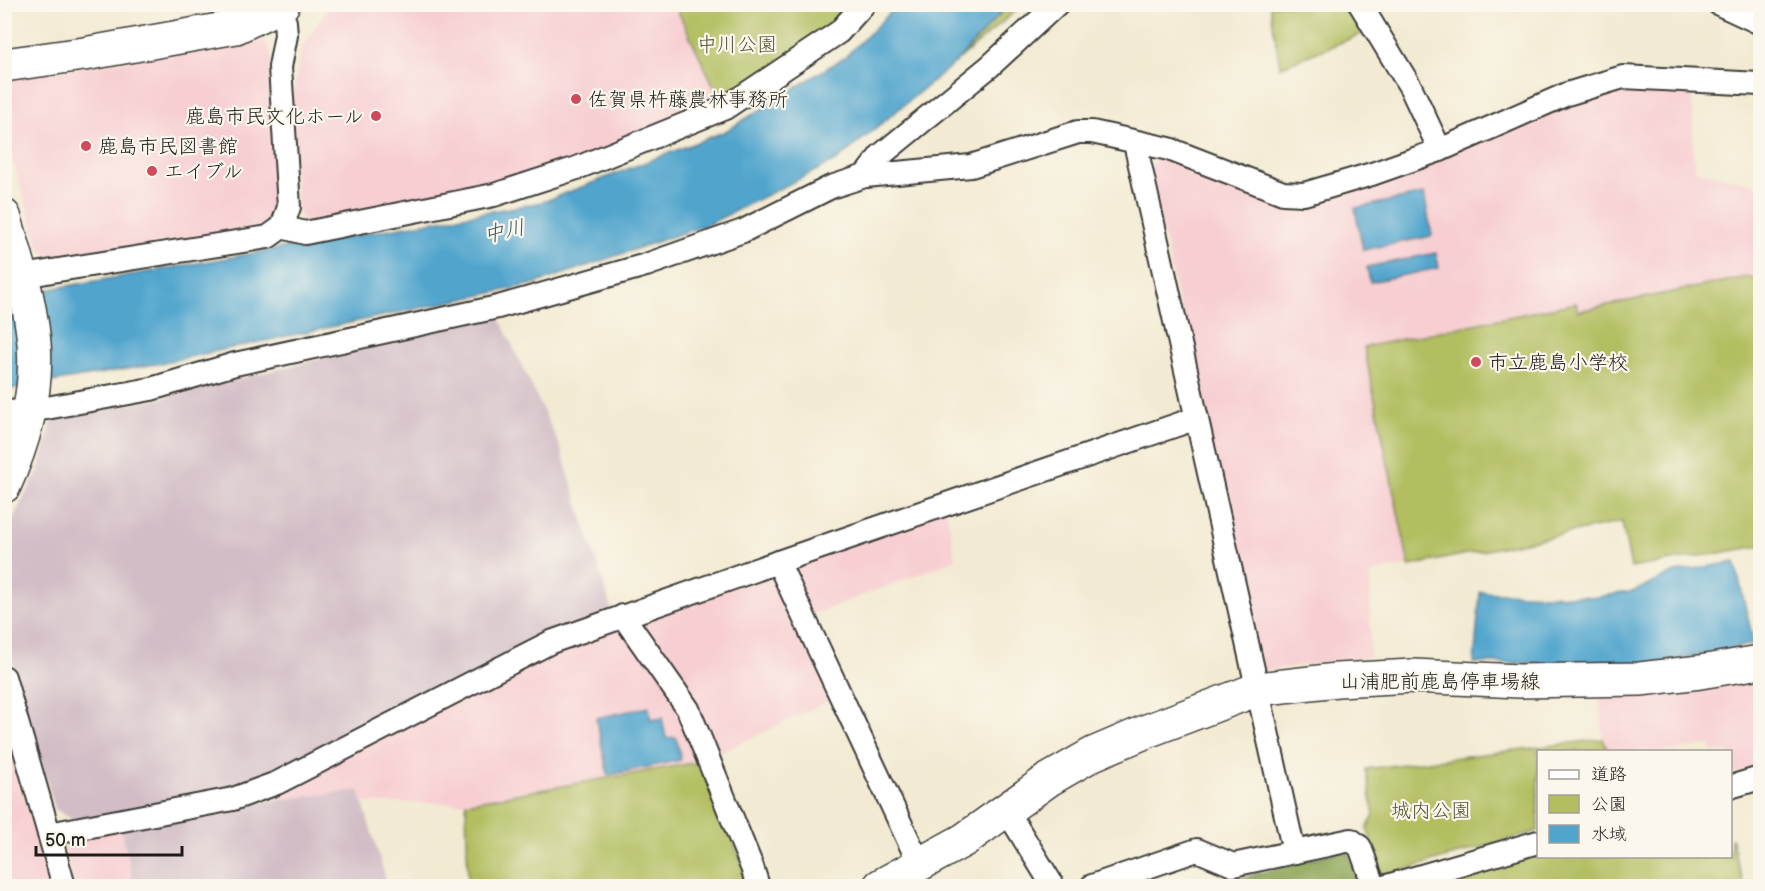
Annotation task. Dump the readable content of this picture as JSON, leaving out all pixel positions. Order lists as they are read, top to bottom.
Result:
{
  "streets": {
    "main road": ["山浦肥前鹿島停車場線"]
  },
  "water": ["中川"],
  "parks": ["中川公園", "城内公園"],
  "places": [
    "佐賀県杵藤農林事務所",
    "鹿島市民文化ホール",
    "鹿島市民図書館",
    "エイブル",
    "市立鹿島小学校"
  ],
  "legend": ["道路", "公園", "水域"],
  "scale_bar": "50 m"
}
